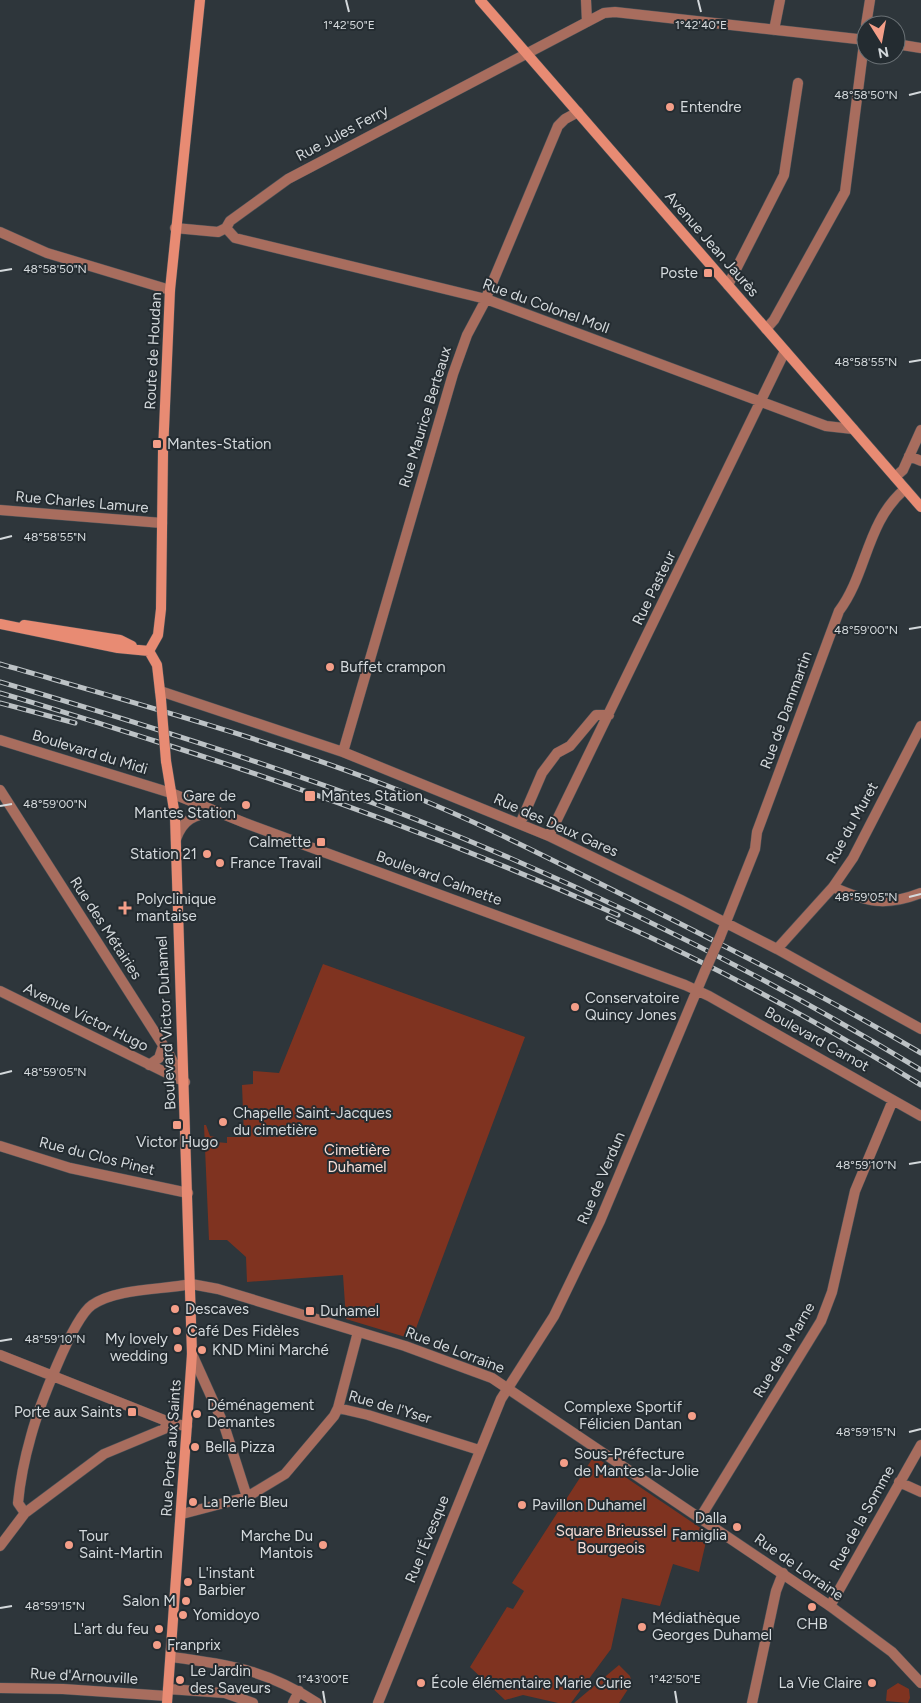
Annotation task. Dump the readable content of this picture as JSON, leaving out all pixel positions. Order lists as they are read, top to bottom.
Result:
{
  "streets": {
    "main road": [
      "Avenue Jean Jaurès",
      "Route de Houdan",
      "Boulevard Victor Duhamel",
      "Rue Porte aux Saints"
    ],
    "street": [
      "Rue Jules Ferry",
      "Rue du Colonel Moll",
      "Rue Maurice Berteaux",
      "Rue Charles Lamure",
      "Rue Pasteur",
      "Rue de Dammartin",
      "Boulevard du Midi",
      "Rue du Muret",
      "Rue des Deux Gares",
      "Boulevard Calmette",
      "Rue des Métairies",
      "Avenue Victor Hugo",
      "Boulevard Carnot",
      "Rue du Clos Pinet",
      "Rue de Verdun",
      "Rue de Lorraine",
      "Rue de la Marne",
      "Rue de l'Yser",
      "Rue de la Somme",
      "Rue l'Évesque",
      "Rue d'Arnouville"
    ]
  },
  "crossings": [
    ["Rue Jules Ferry", "Avenue Jean Jaurès"],
    ["Rue Jules Ferry", "Rue du Colonel Moll"],
    ["Avenue Jean Jaurès", "Rue du Colonel Moll"],
    ["Avenue Jean Jaurès", "Rue Maurice Berteaux"],
    ["Avenue Jean Jaurès", "Rue Pasteur"],
    ["Avenue Jean Jaurès", "Rue de Dammartin"],
    ["Rue du Colonel Moll", "Rue Maurice Berteaux"],
    ["Rue du Colonel Moll", "Rue Pasteur"],
    ["Route de Houdan", "Rue Charles Lamure"],
    ["Rue Maurice Berteaux", "Rue des Deux Gares"],
    ["Rue Pasteur", "Rue des Deux Gares"],
    ["Rue de Dammartin", "Rue des Deux Gares"],
    ["Rue de Dammartin", "Rue de Verdun"],
    ["Boulevard du Midi", "Boulevard Calmette"],
    ["Boulevard du Midi", "Boulevard Victor Duhamel"],
    ["Rue du Muret", "Rue des Deux Gares"],
    ["Rue des Deux Gares", "Boulevard Victor Duhamel"],
    ["Boulevard Calmette", "Boulevard Victor Duhamel"],
    ["Boulevard Calmette", "Boulevard Carnot"],
    ["Boulevard Calmette", "Rue de Verdun"],
    ["Rue des Métairies", "Avenue Victor Hugo"],
    ["Rue des Métairies", "Boulevard Victor Duhamel"],
    ["Avenue Victor Hugo", "Boulevard Victor Duhamel"],
    ["Boulevard Victor Duhamel", "Rue du Clos Pinet"],
    ["Boulevard Victor Duhamel", "Rue de Lorraine"],
    ["Boulevard Victor Duhamel", "Rue Porte aux Saints"],
    ["Boulevard Carnot", "Rue de Verdun"],
    ["Boulevard Carnot", "Rue de la Marne"],
    ["Rue de Verdun", "Rue de Lorraine"],
    ["Rue de Verdun", "Rue l'Évesque"],
    ["Rue de Lorraine", "Rue de la Marne"],
    ["Rue de Lorraine", "Rue Porte aux Saints"],
    ["Rue de Lorraine", "Rue de la Somme"],
    ["Rue de Lorraine", "Rue l'Évesque"],
    ["Rue de l'Yser", "Rue Porte aux Saints"],
    ["Rue de l'Yser", "Rue l'Évesque"],
    ["Rue Porte aux Saints", "Rue d'Arnouville"]
  ],
  "parks": ["Cimetière Duhamel", "Square Brieussel Bourgeois"],
  "places": {
    "other": [
      "Entendre",
      "Buffet crampon",
      "Gare de Mantes Station",
      "Station 21",
      "France Travail",
      "Conservatoire Quincy Jones",
      "Chapelle Saint-Jacques du cimetière",
      "Descaves",
      "Café Des Fidèles",
      "My lovely wedding",
      "KND Mini Marché",
      "Déménagement Demantes",
      "Complexe Sportif Félicien Dantan",
      "Bella Pizza",
      "Sous-Préfecture de Mantes-la-Jolie",
      "La Perle Bleu",
      "Pavillon Duhamel",
      "Dalla Famiglia",
      "Tour Saint-Martin",
      "Marche Du Mantois",
      "L'instant Barbier",
      "Salon M",
      "CHB",
      "Yomidoyo",
      "Médiathèque Georges Duhamel",
      "L'art du feu",
      "Franprix",
      "Le Jardin des Saveurs",
      "École élémentaire Marie Curie",
      "La Vie Claire"
    ],
    "transit": [
      "Poste",
      "Mantes-Station",
      "Mantes Station",
      "Calmette",
      "Victor Hugo",
      "Duhamel",
      "Porte aux Saints"
    ],
    "health": ["Polyclinique mantaise"]
  },
  "north": "bottom",
  "coordinates": [
    "1°42'50\"E",
    "1°42'40\"E",
    "48°58'50\"N",
    "48°58'55\"N",
    "48°59'00\"N",
    "48°59'05\"N",
    "48°59'10\"N",
    "48°59'15\"N",
    "1°43'00\"E"
  ]
}
